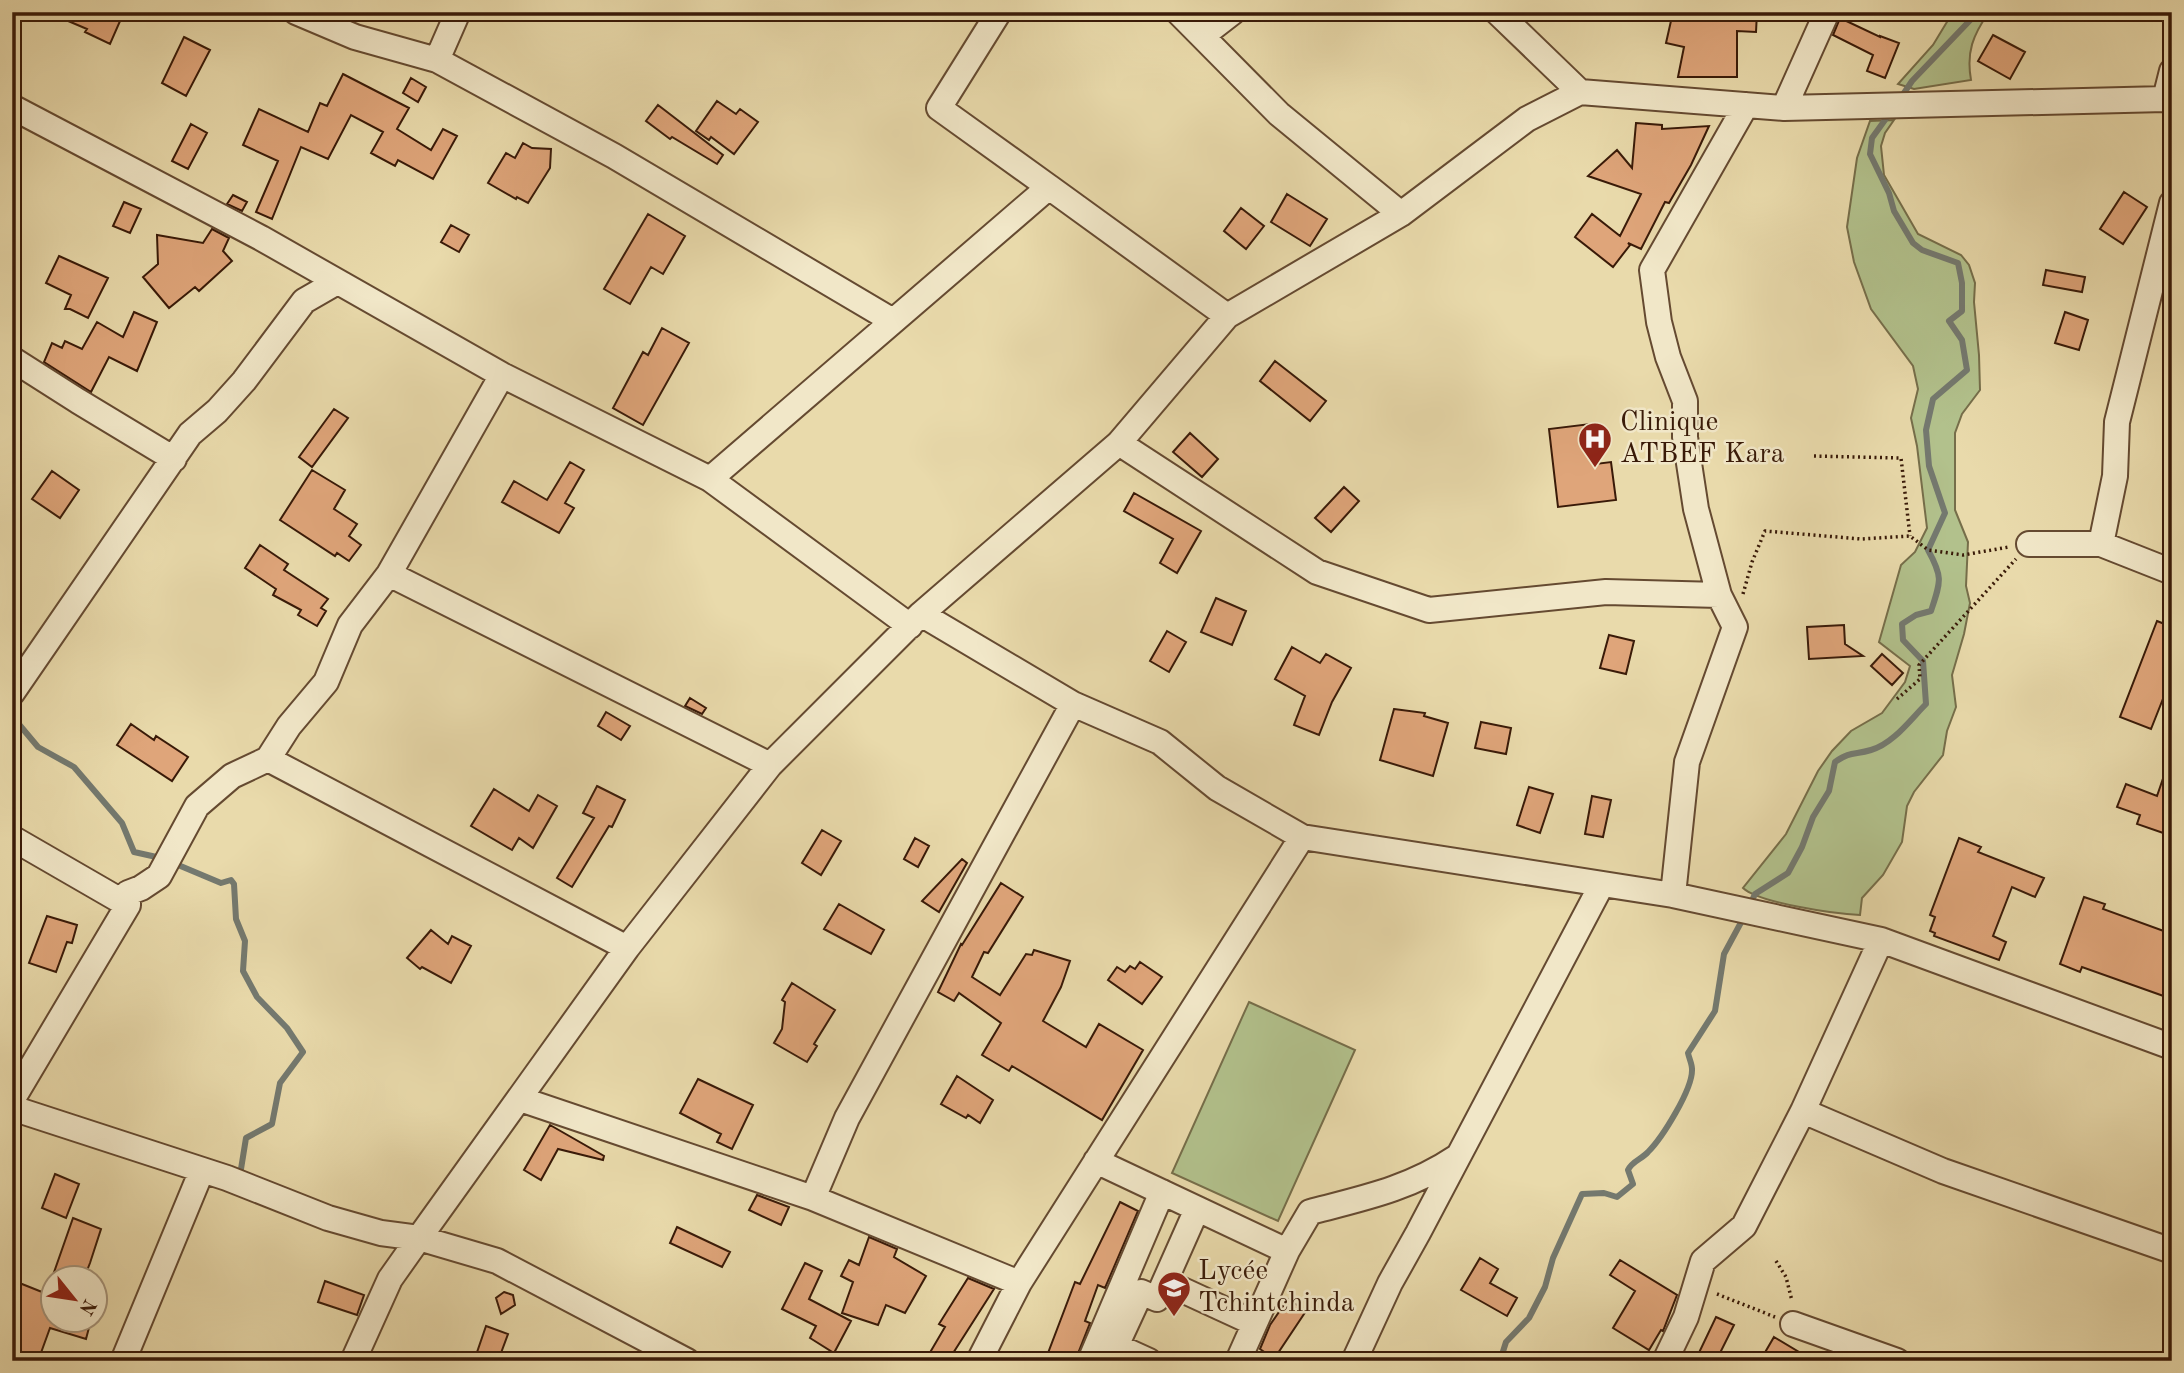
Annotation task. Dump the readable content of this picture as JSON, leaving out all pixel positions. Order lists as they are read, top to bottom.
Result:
{
  "places": {
    "hospital": ["Clinique ATBEF Kara"],
    "school or university": ["Lycée Tchintchinda"]
  },
  "north": "bottom right"
}
